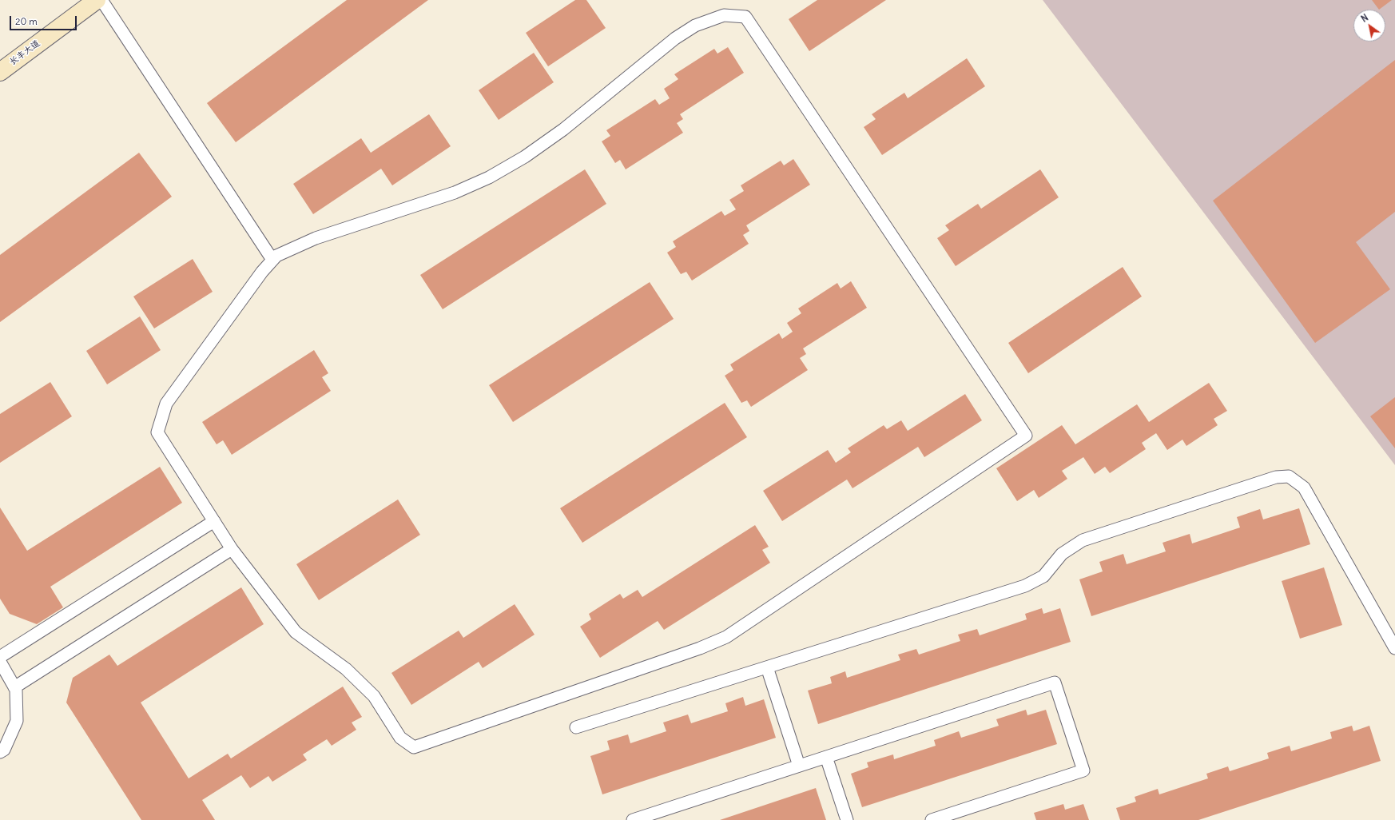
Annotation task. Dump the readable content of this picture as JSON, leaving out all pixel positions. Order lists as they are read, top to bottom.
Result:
{
  "streets": {
    "main road": ["长丰大道"]
  },
  "scale_bar": "20 m",
  "north": "top left"
}
